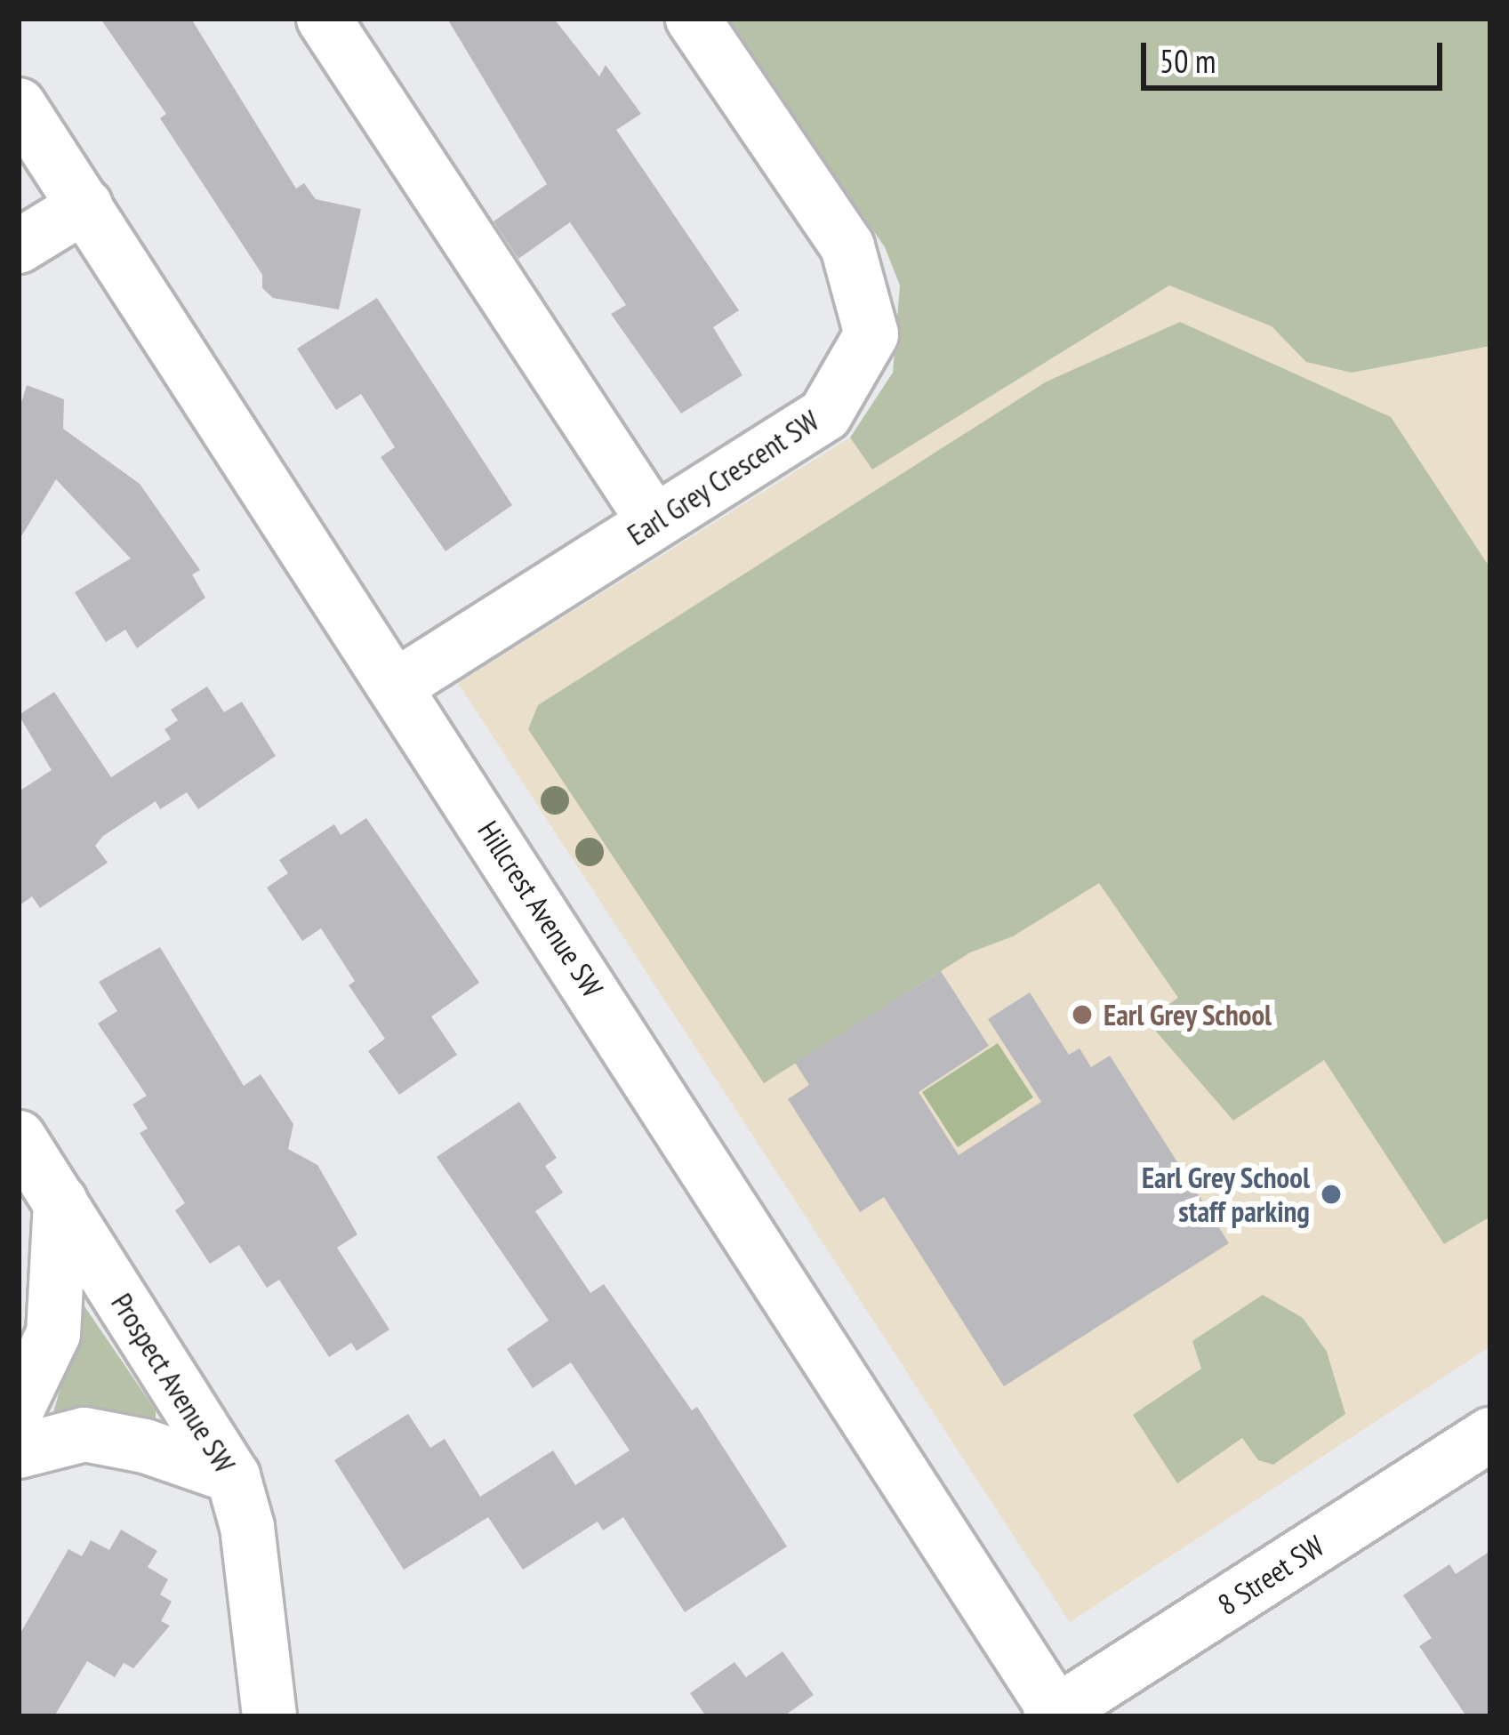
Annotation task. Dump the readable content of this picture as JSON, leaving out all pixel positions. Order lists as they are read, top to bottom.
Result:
{
  "streets": {
    "street": [
      "Earl Grey Crescent SW",
      "Hillcrest Avenue SW",
      "Prospect Avenue SW",
      "8 Street SW"
    ]
  },
  "crossings": [
    ["Earl Grey Crescent SW", "Hillcrest Avenue SW"],
    ["Hillcrest Avenue SW", "8 Street SW"]
  ],
  "places": ["Earl Grey School", "Earl Grey School staff parking"],
  "scale_bar": "50 m"
}
